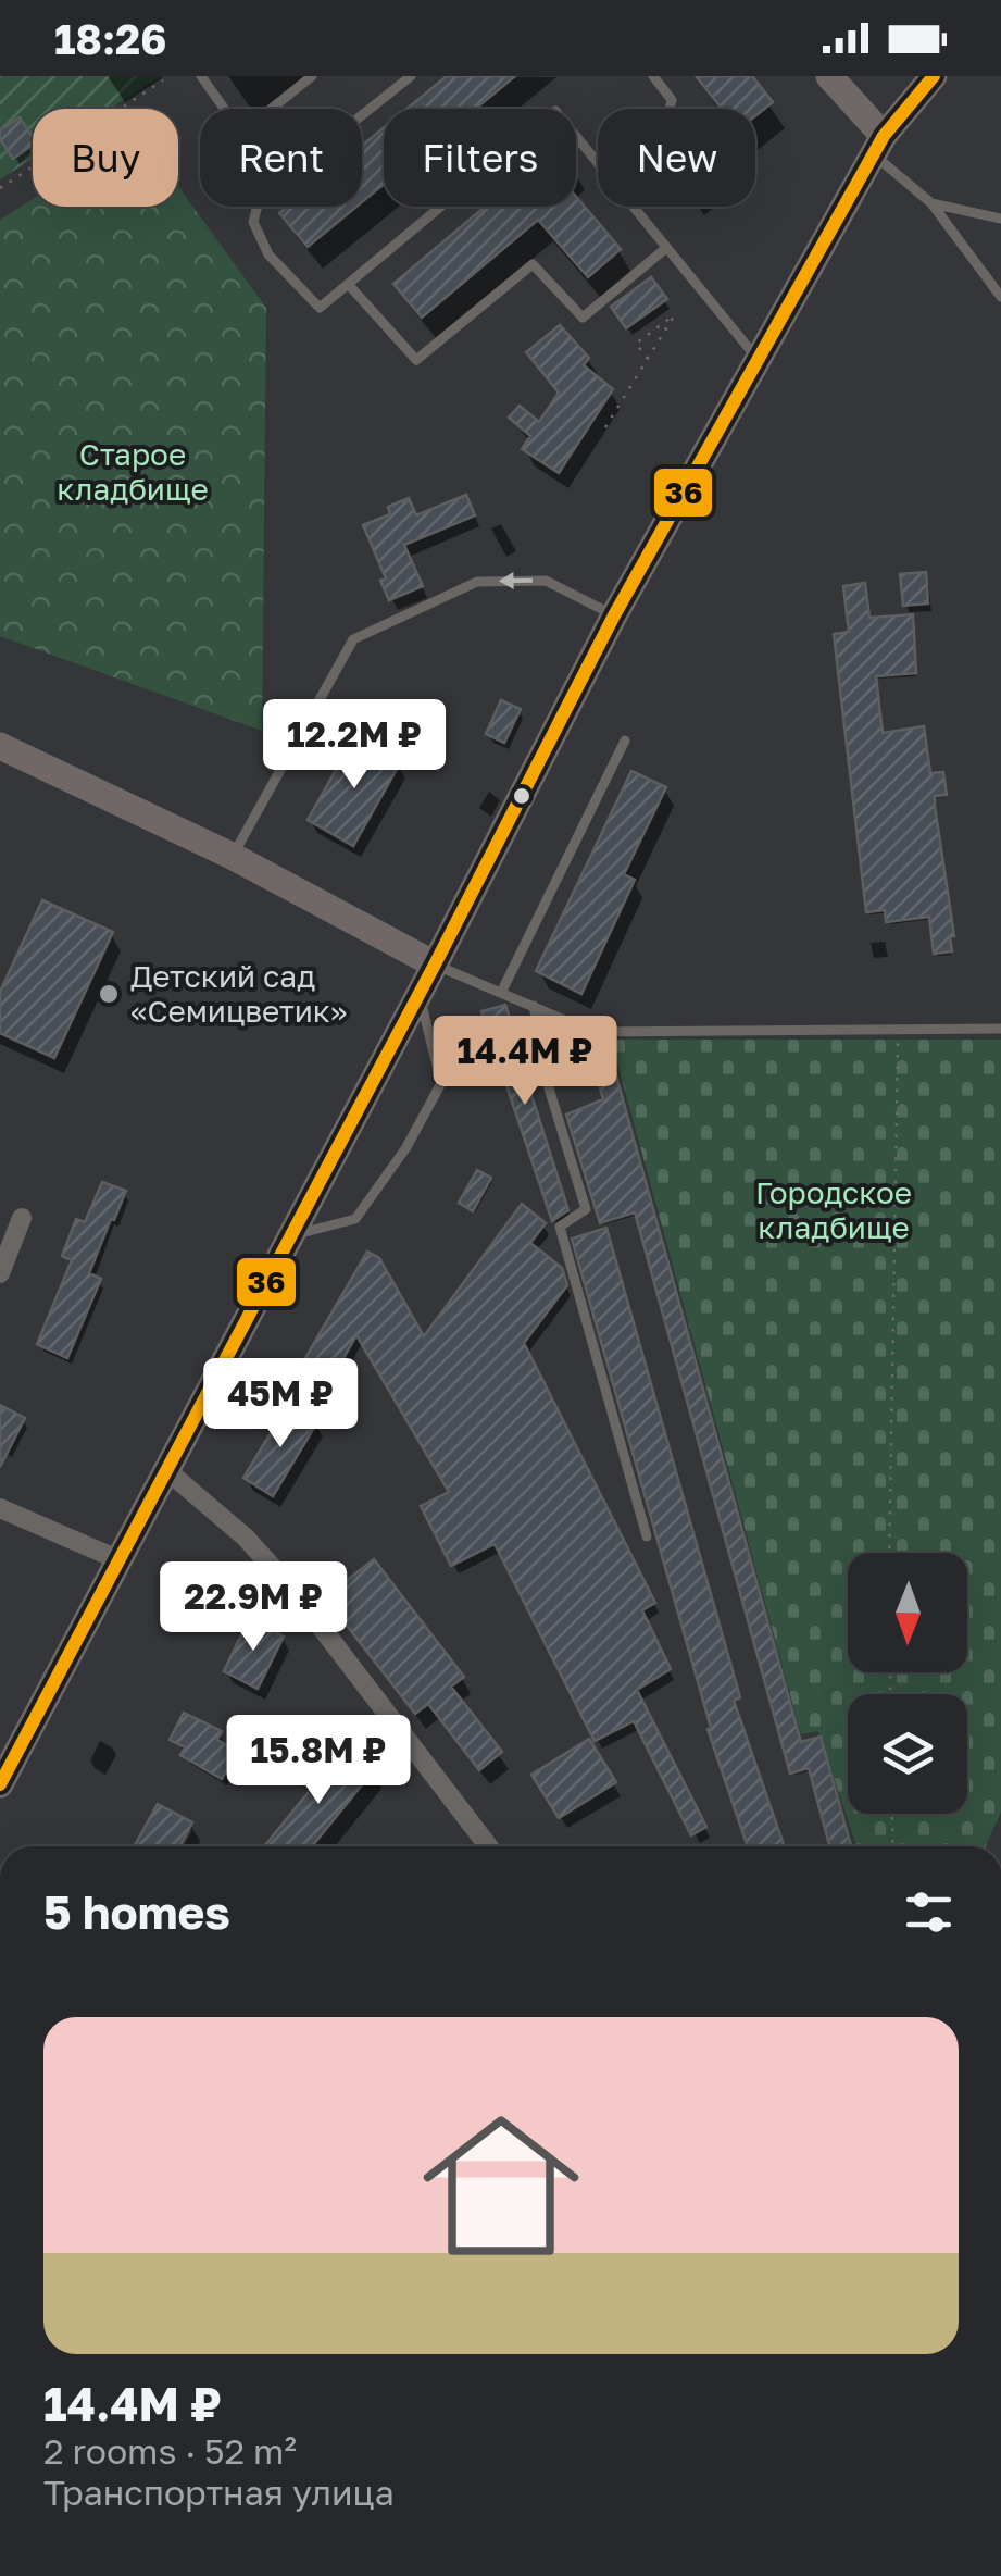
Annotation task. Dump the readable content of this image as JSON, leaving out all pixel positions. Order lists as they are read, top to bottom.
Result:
{
  "parks": ["Старое кладбище", "Городское кладбище"],
  "places": ["Детский сад «Семицветик»"],
  "lines": ["transit line 36"],
  "north": "bottom",
  "page": {
    "status": "18:26",
    "chip": [
      "Buy",
      "Rent",
      "Filters",
      "New"
    ],
    "price": [
      "12.2M ₽",
      "14.4M ₽",
      "45M ₽",
      "22.9M ₽",
      "15.8M ₽"
    ],
    "heading": "5 homes",
    "list": [
      {
        "name": "14.4M ₽",
        "note": "2 rooms · 52 m² · Транспортная улица"
      }
    ]
  }
}
